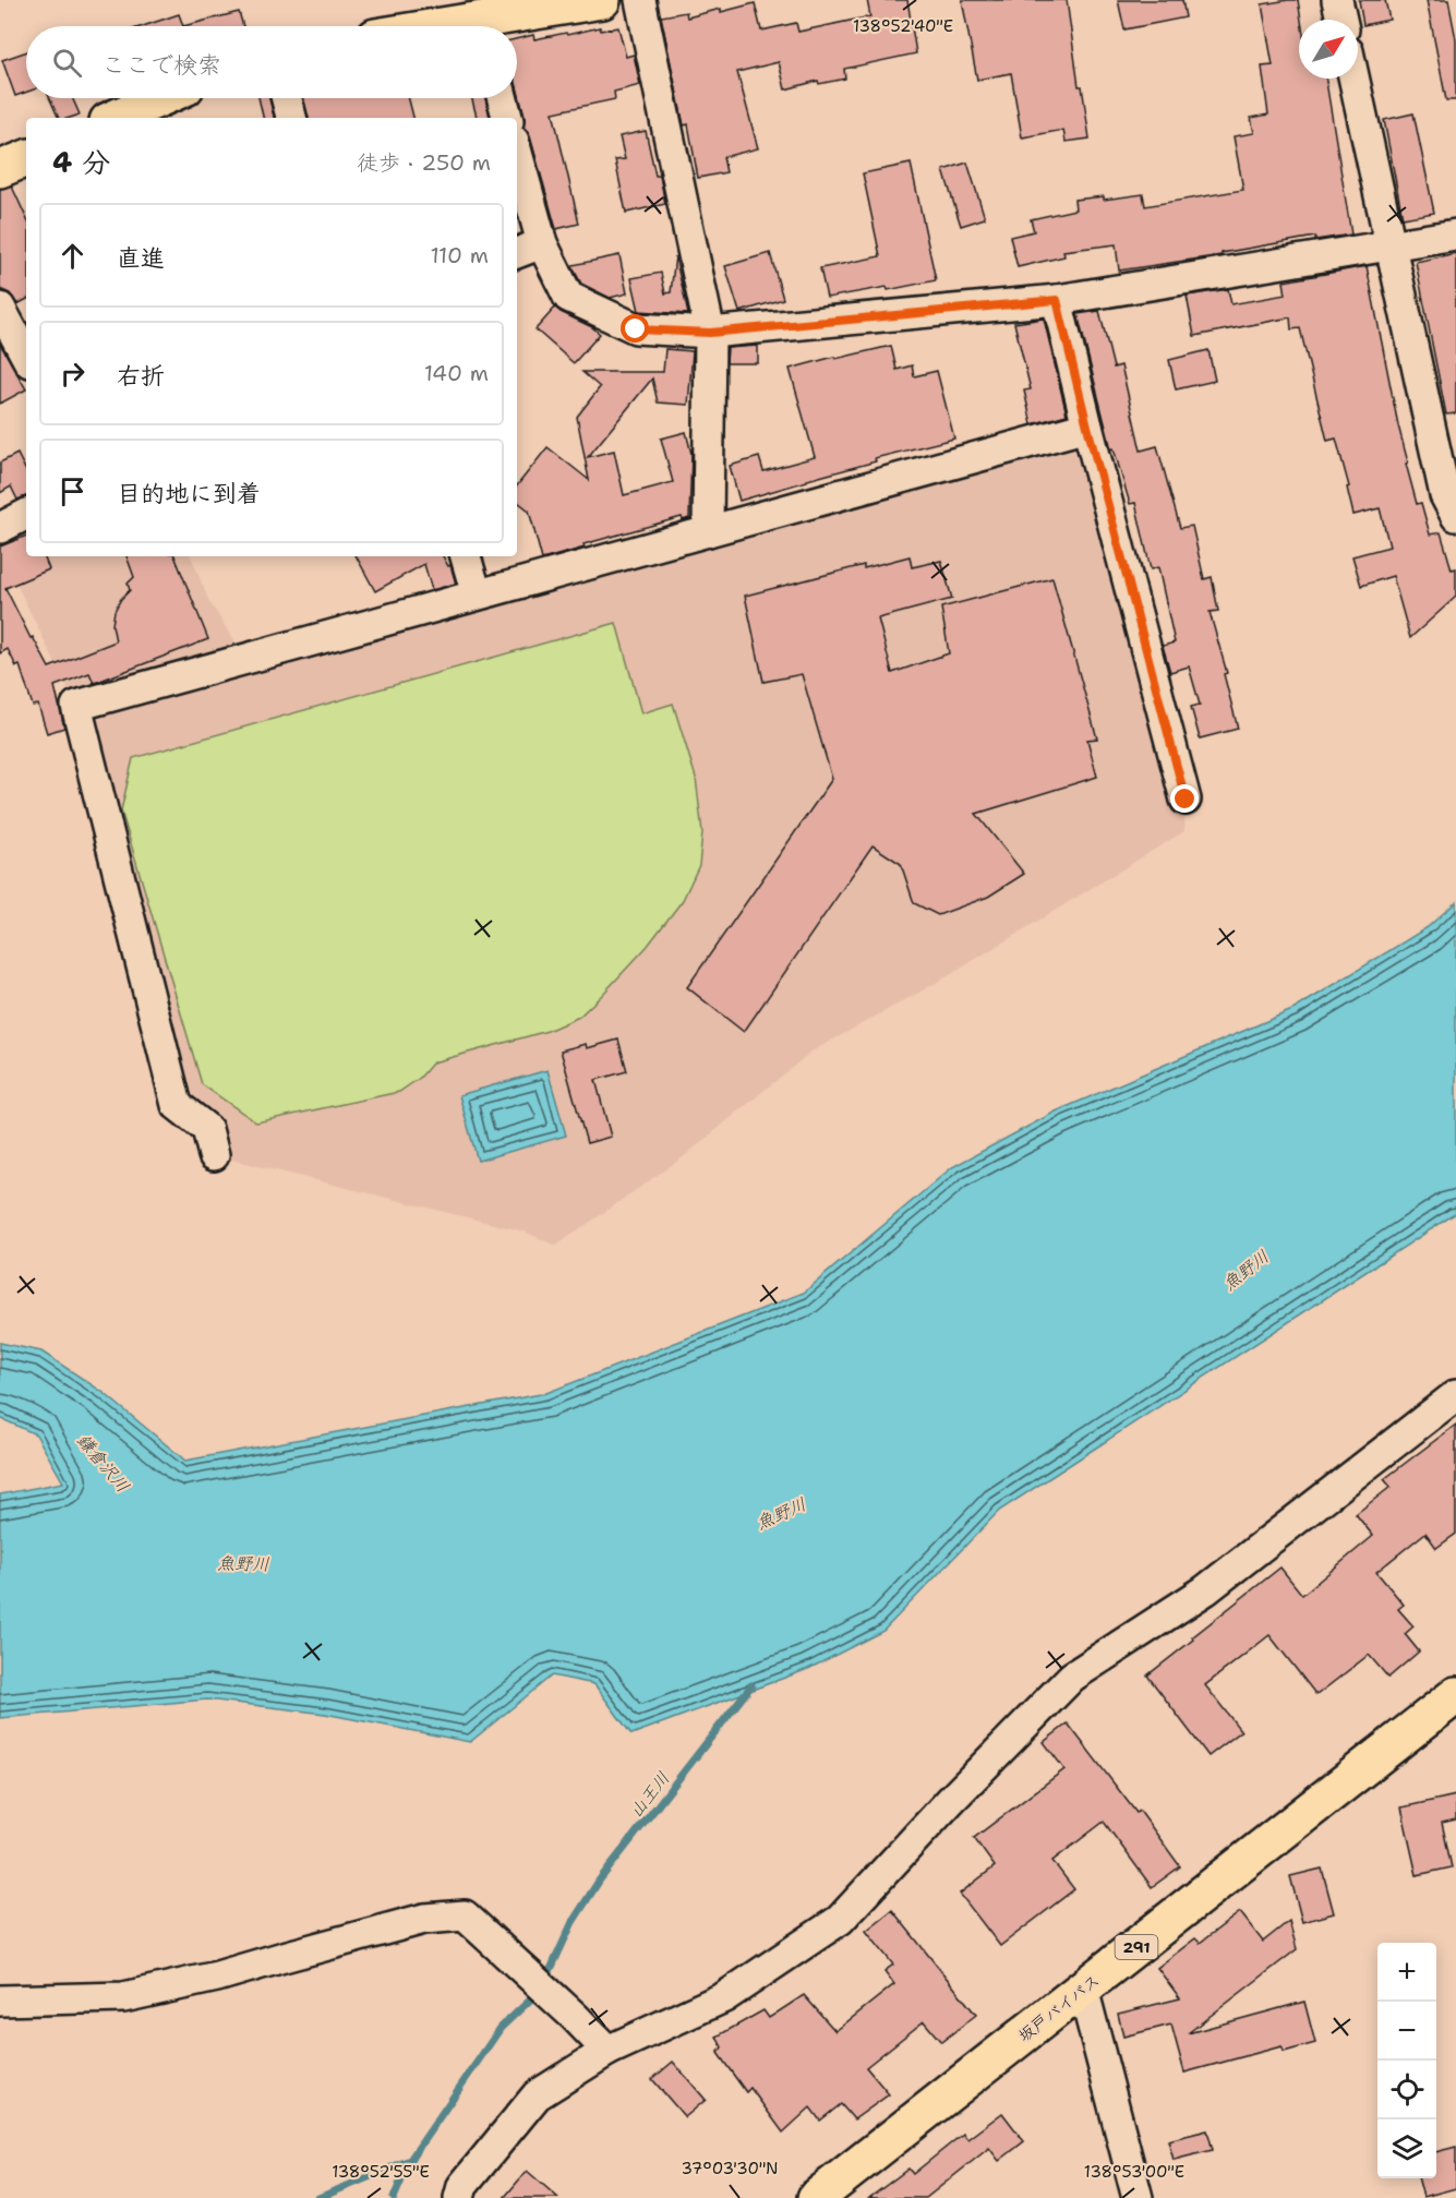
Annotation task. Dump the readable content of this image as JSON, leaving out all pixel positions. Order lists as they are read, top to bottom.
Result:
{
  "streets": {
    "main road": ["291", "坂戸バイパス"]
  },
  "water": ["魚野川", "鎌倉沢川", "山王川"],
  "north": "top right",
  "page": {
    "search": "ここで検索",
    "heading": ["4 分", "徒歩 · 250 m"],
    "list": [
      ["直進", "110 m"],
      ["右折", "140 m"],
      "目的地に到着"
    ],
    "map_buttons": ["+", "−"]
  },
  "coordinates": [
    "138°52'40\"E",
    "37°03'30\"N",
    "138°52'55\"E",
    "138°53'00\"E"
  ]
}
